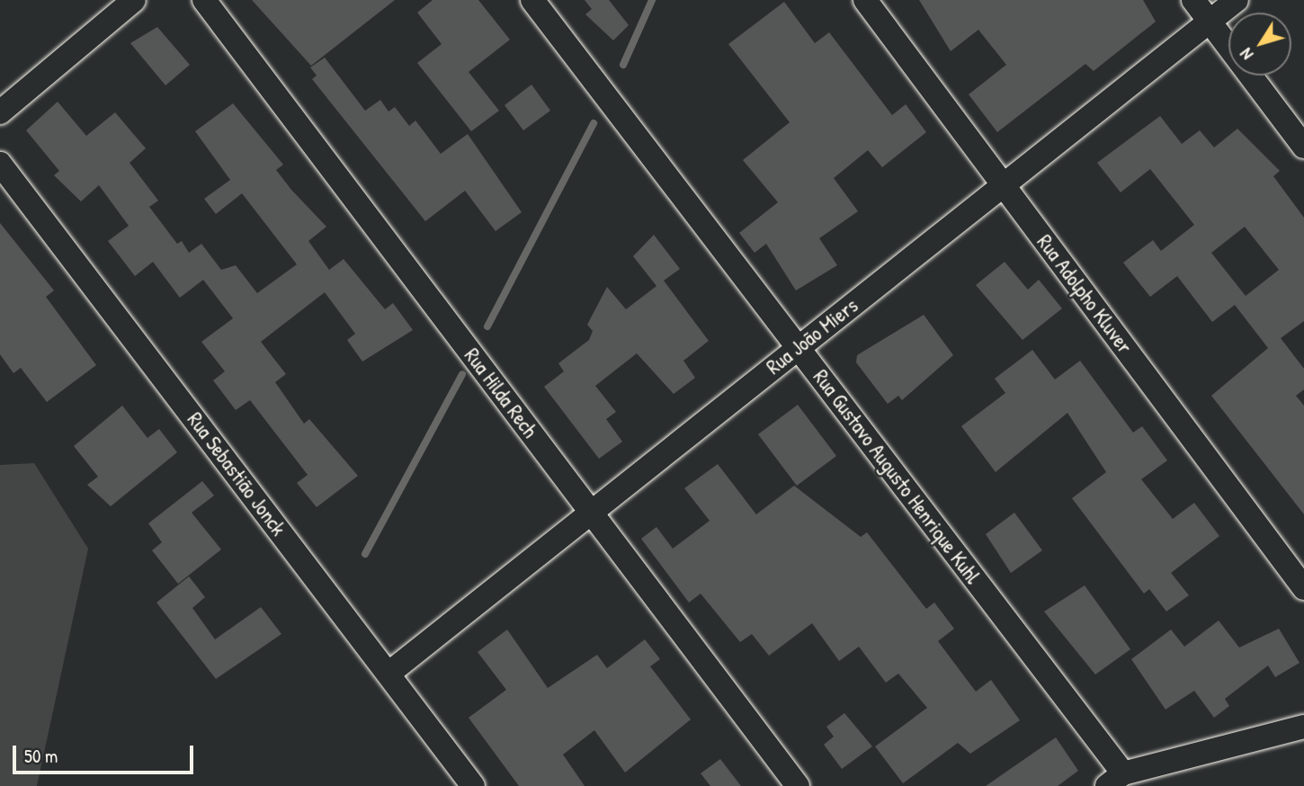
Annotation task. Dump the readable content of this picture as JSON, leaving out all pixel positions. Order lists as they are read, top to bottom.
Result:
{
  "streets": {
    "street": [
      "Rua Adolpho Kluver",
      "Rua João Miers",
      "Rua Hilda Rech",
      "Rua Sebastião Jonck",
      "Rua Gustavo Augusto Henrique Kuhl"
    ]
  },
  "crossings": [
    ["Rua Adolpho Kluver", "Rua João Miers"],
    ["Rua João Miers", "Rua Hilda Rech"],
    ["Rua João Miers", "Rua Sebastião Jonck"],
    ["Rua João Miers", "Rua Gustavo Augusto Henrique Kuhl"]
  ],
  "scale_bar": "50 m",
  "north": "bottom left"
}
